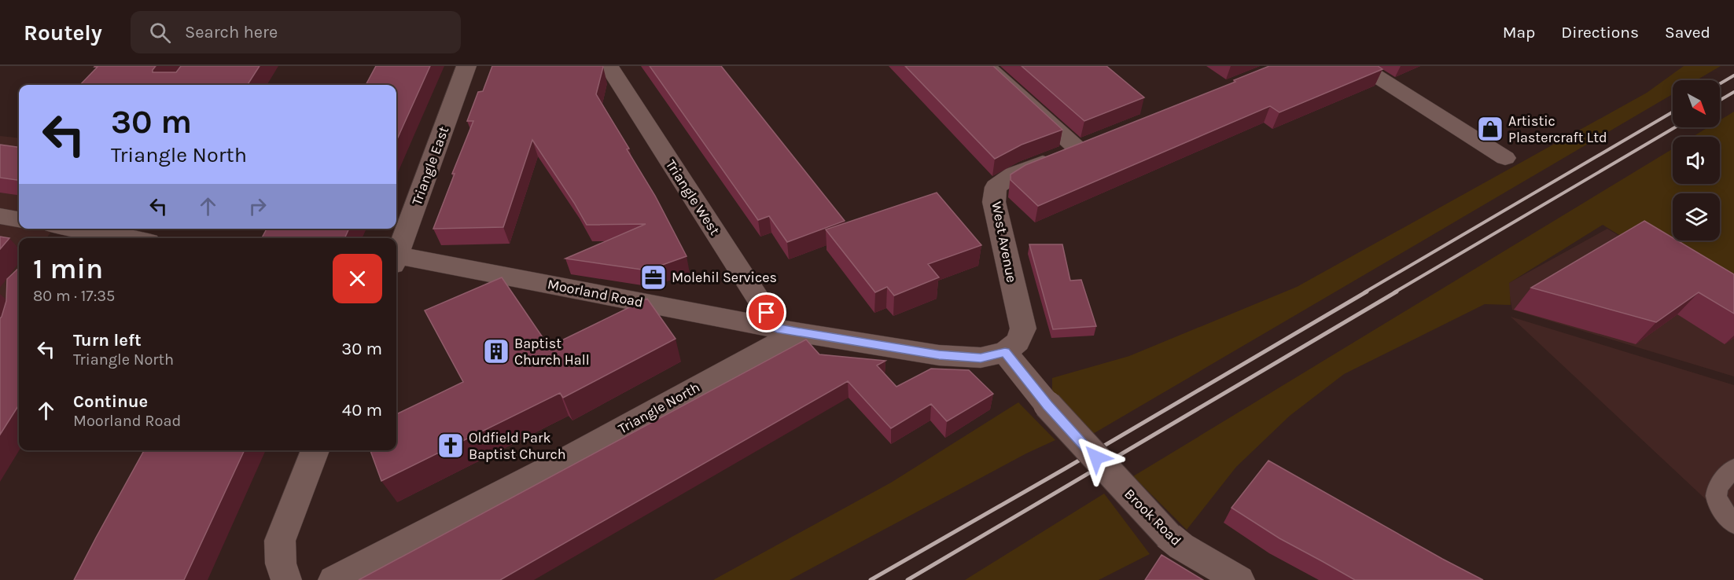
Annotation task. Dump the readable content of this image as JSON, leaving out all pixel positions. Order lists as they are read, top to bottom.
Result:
{
  "streets": {
    "street": [
      "Triangle East",
      "Triangle West",
      "West Avenue",
      "Moorland Road",
      "Triangle North",
      "Brook Road"
    ]
  },
  "crossings": [
    ["Triangle West", "Moorland Road"],
    ["Triangle West", "Triangle North"],
    ["West Avenue", "Brook Road"],
    ["Moorland Road", "Triangle North"]
  ],
  "places": {
    "shop": ["Artistic Plastercraft Ltd"],
    "office": ["Molehil Services"],
    "building": ["Baptist Church Hall"],
    "church": ["Oldfield Park Baptist Church"]
  },
  "north": "bottom right",
  "page": {
    "header": "Routely",
    "search": "Search here",
    "nav": ["Map", "Directions", "Saved"],
    "turn": ["30 m", "Triangle North"],
    "heading": ["1 min", "80 m · 17:35"],
    "list": [
      {
        "name": "Turn left",
        "note": "Triangle North",
        "value": "30 m"
      },
      {
        "name": "Continue",
        "note": "Moorland Road",
        "value": "40 m"
      }
    ]
  }
}
